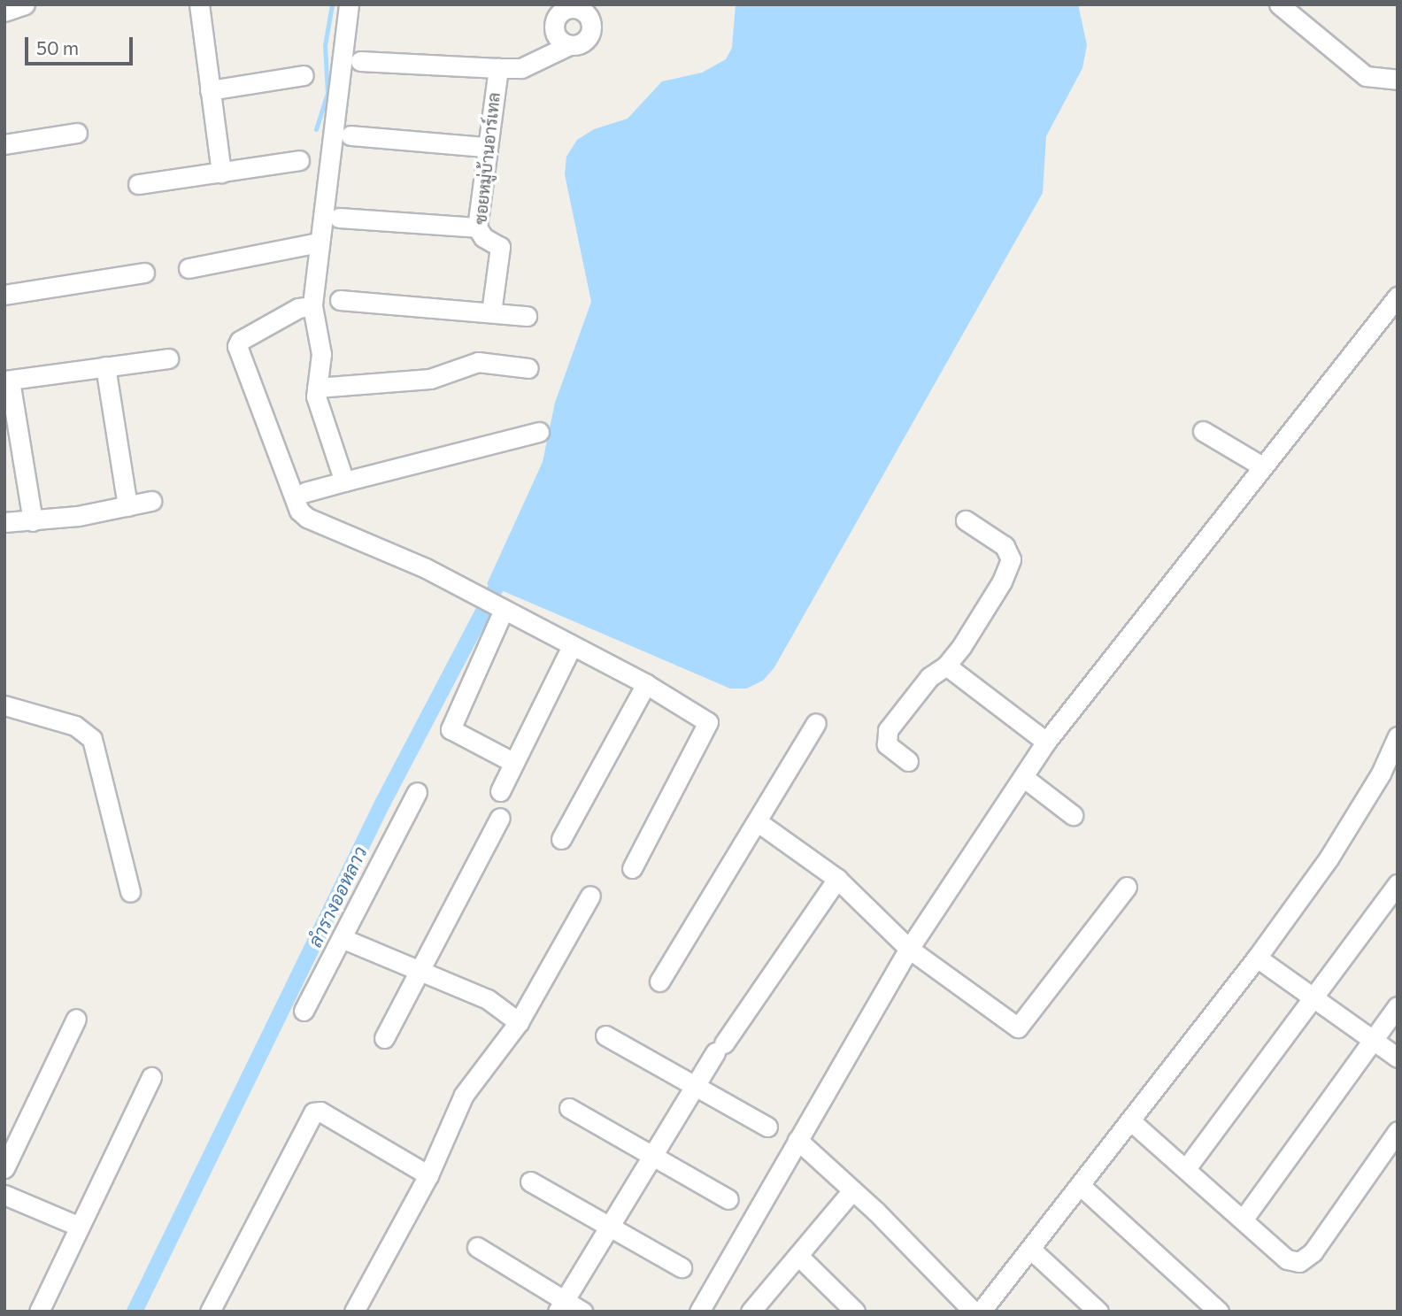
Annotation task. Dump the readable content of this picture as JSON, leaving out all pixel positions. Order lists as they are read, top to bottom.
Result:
{
  "streets": {
    "street": ["ซอยหมู่บ้านอาร์เทล"]
  },
  "water": ["ลำรางออหลาว"],
  "scale_bar": "50 m"
}
